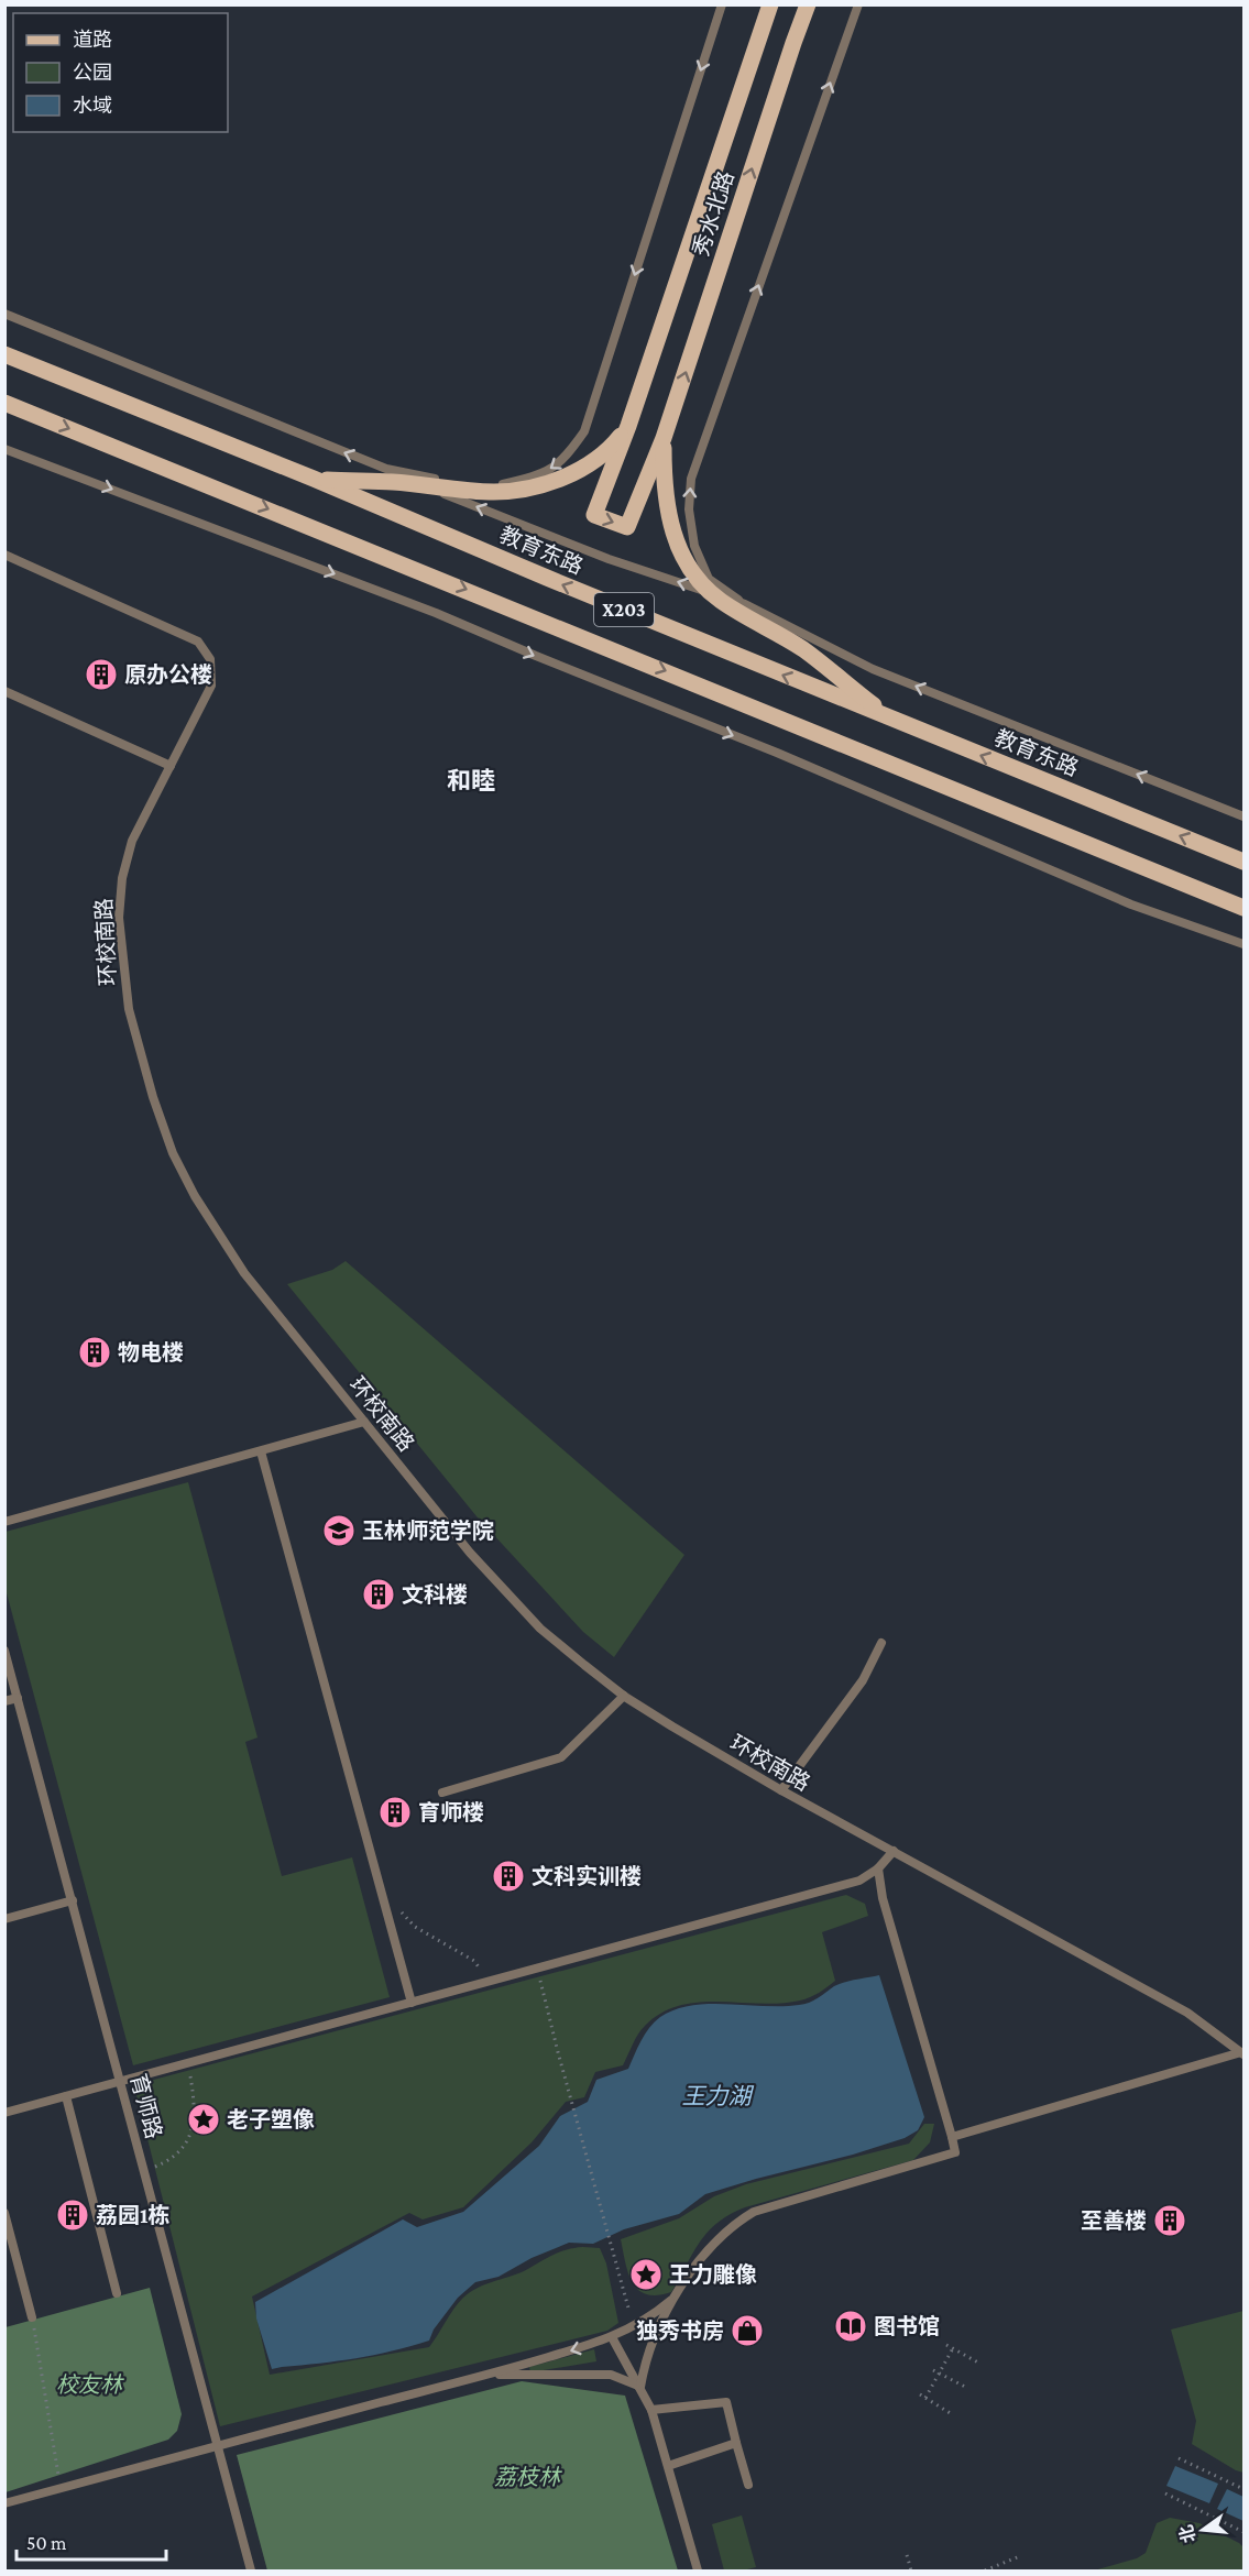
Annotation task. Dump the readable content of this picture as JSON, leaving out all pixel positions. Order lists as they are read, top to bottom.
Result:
{
  "streets": {
    "main road": ["秀水北路", "教育东路", "X203"],
    "lane": ["环校南路", "育师路"]
  },
  "districts": ["和睦"],
  "water": ["王力湖"],
  "parks": ["校友林", "荔枝林"],
  "places": {
    "building": [
      "原办公楼",
      "物电楼",
      "文科楼",
      "育师楼",
      "文科实训楼",
      "荔园1栋",
      "至善楼"
    ],
    "school or university": ["玉林师范学院"],
    "place": ["老子塑像", "王力雕像"],
    "library": ["图书馆"],
    "shop": ["独秀书房"]
  },
  "legend": ["道路", "公园", "水域"],
  "scale_bar": "50 m",
  "north": "left"
}
